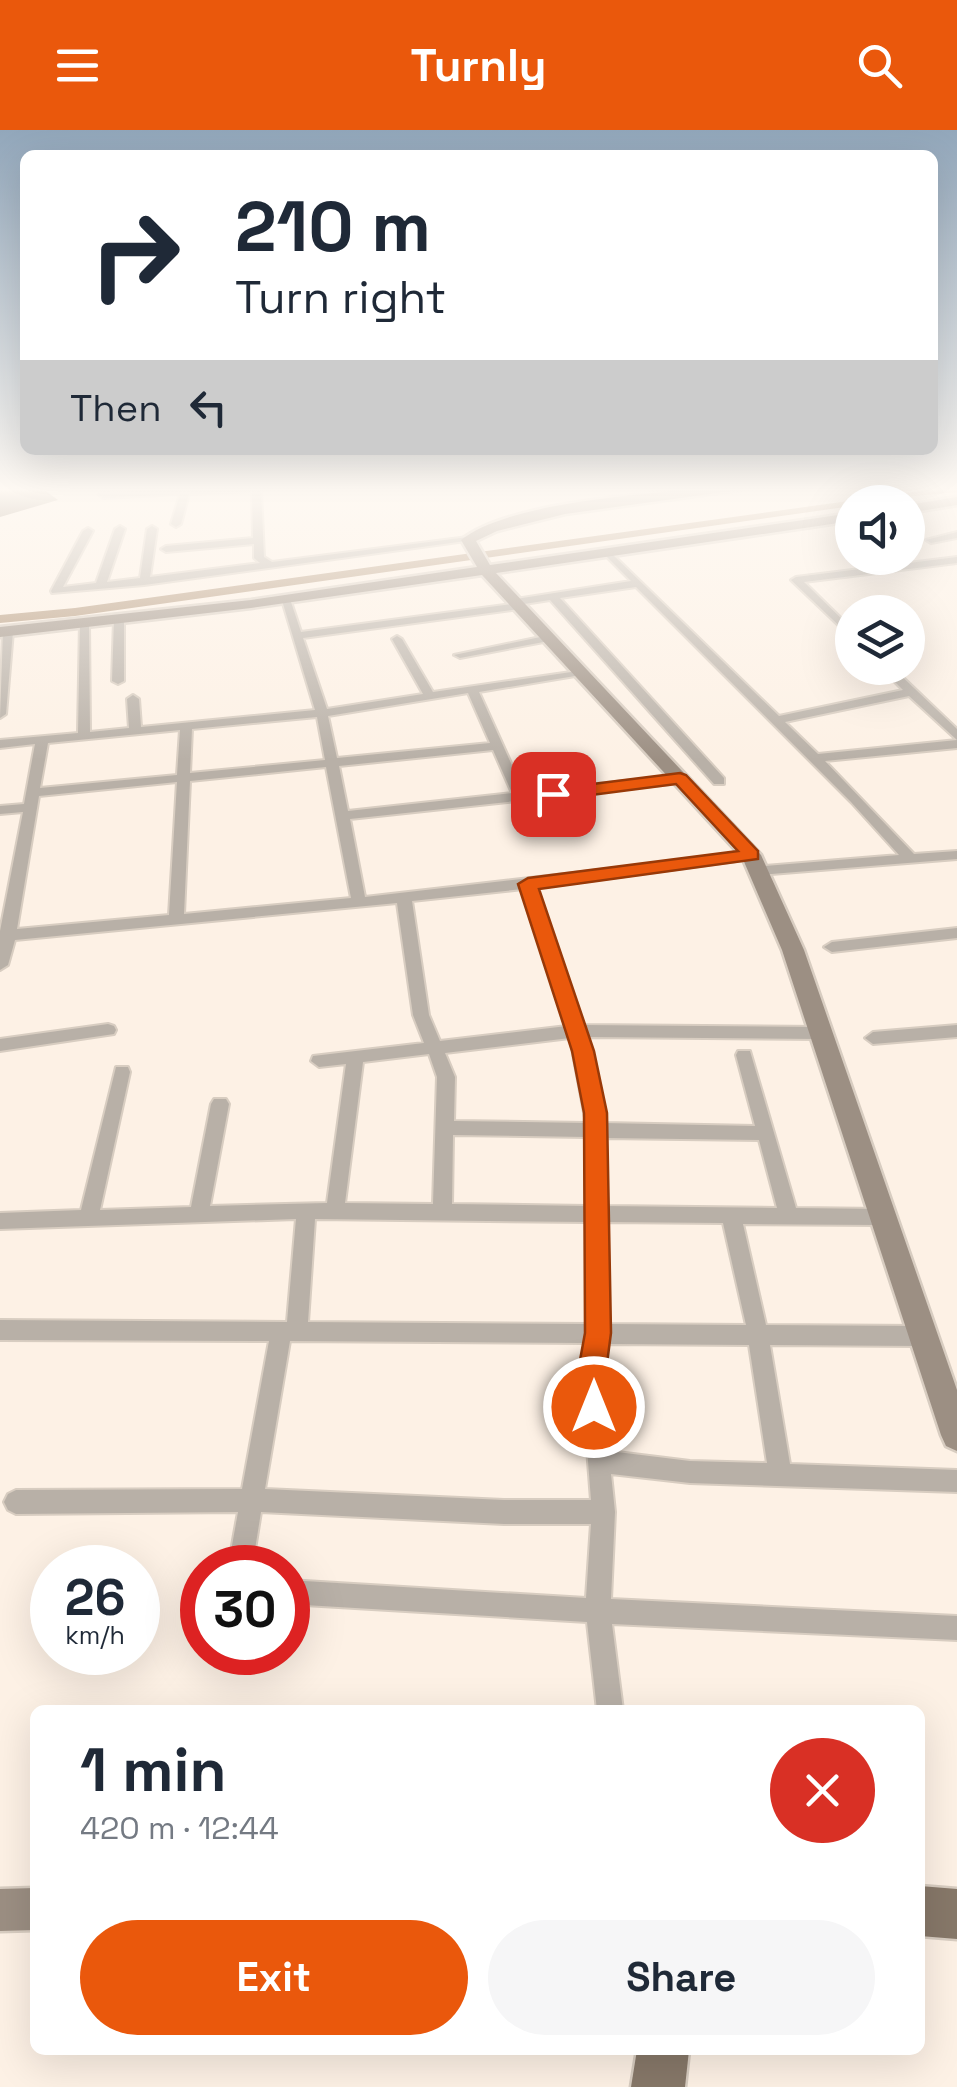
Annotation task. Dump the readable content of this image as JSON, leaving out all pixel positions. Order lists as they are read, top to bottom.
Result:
{
  "page": {
    "header": "Turnly",
    "turn": ["210 m", "Turn right"],
    "then": "Then",
    "speed": "26 km/h",
    "limit": "30",
    "heading": ["1 min", "420 m · 12:44"],
    "buttons": ["Exit", "Share"]
  }
}
